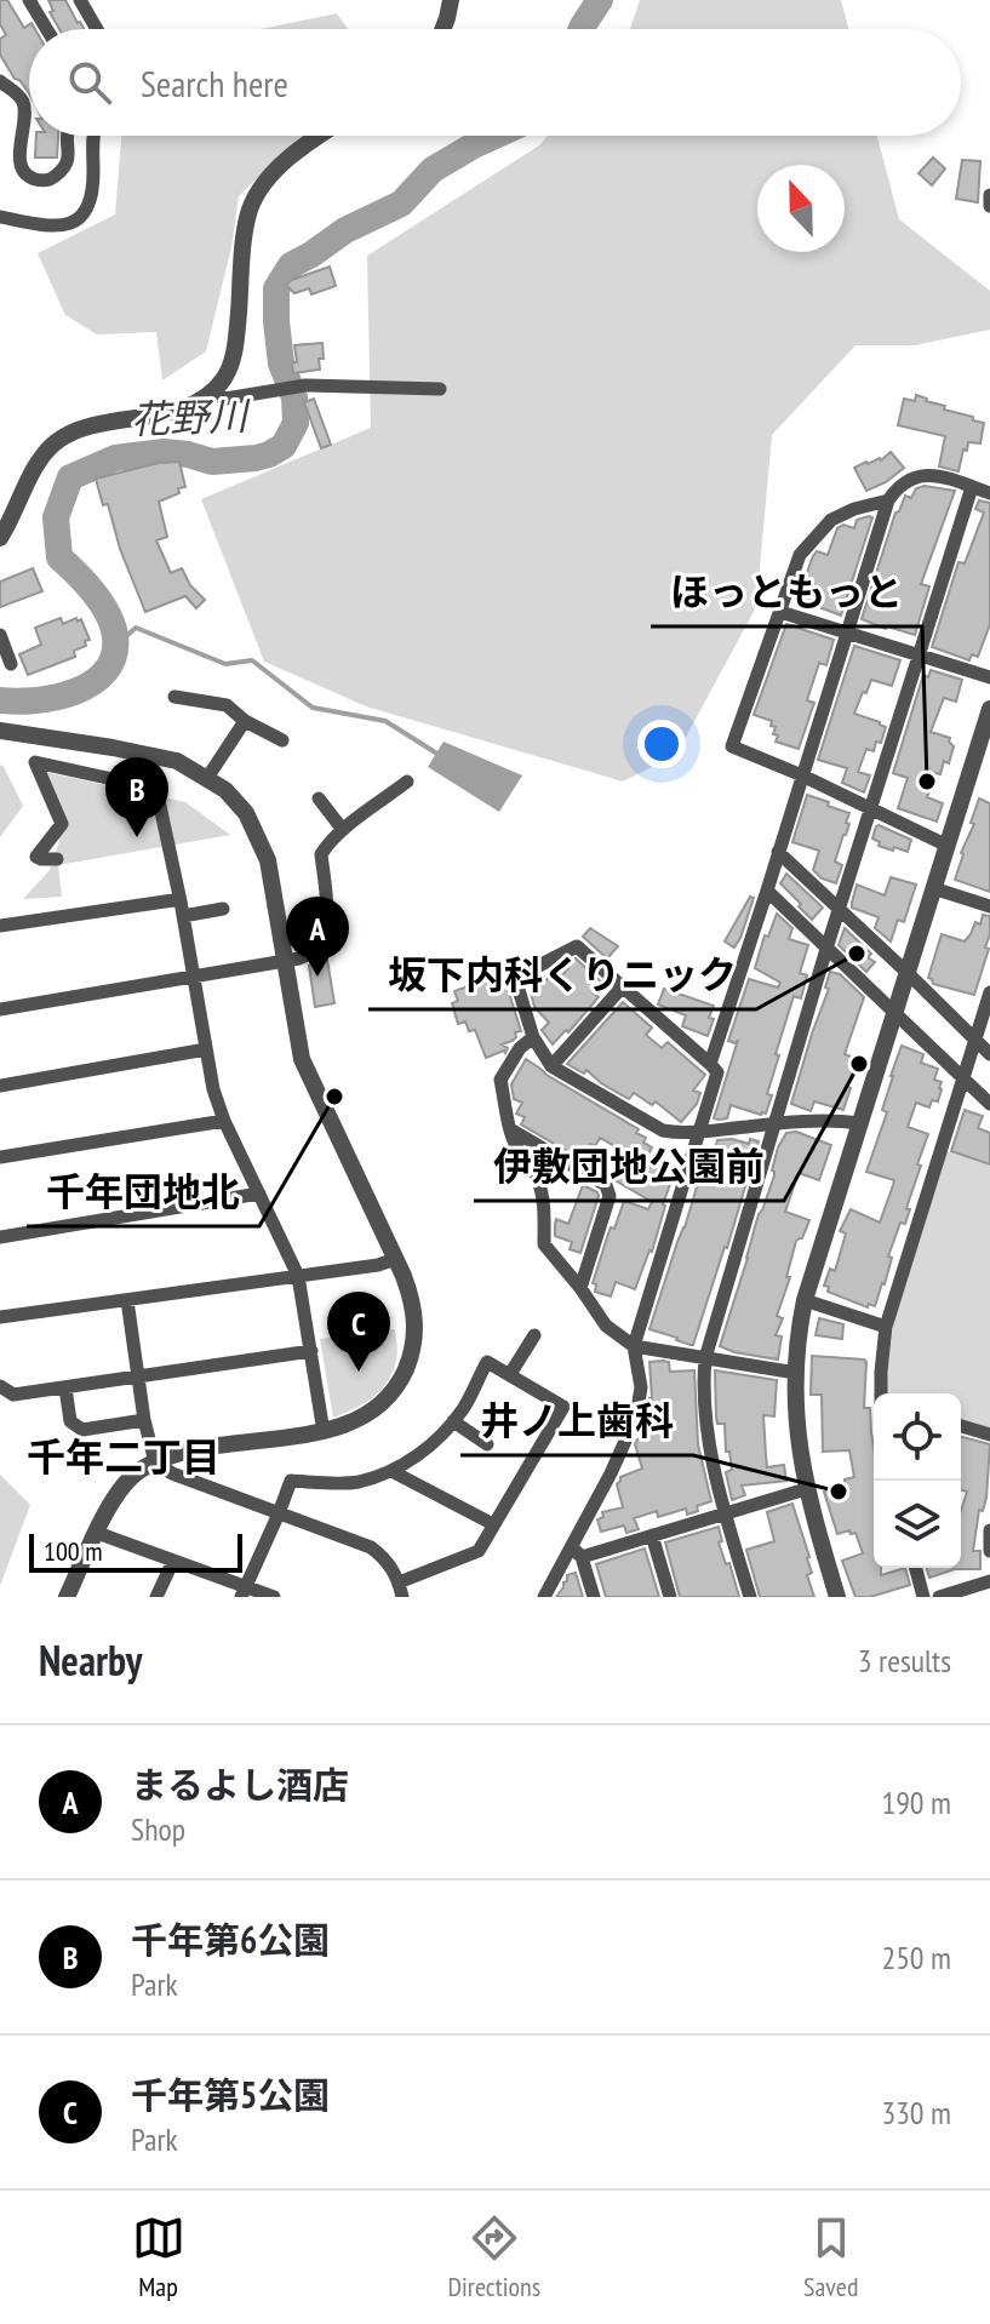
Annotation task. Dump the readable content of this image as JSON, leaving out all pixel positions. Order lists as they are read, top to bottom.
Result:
{
  "districts": ["千年二丁目"],
  "water": ["花野川"],
  "places": [
    "ほっともっと",
    "坂下内科くりニック",
    "伊敷団地公園前",
    "千年団地北",
    "井ノ上歯科"
  ],
  "scale_bar": "100 m",
  "north": "top",
  "page": {
    "search": "Search here",
    "pins": ["B", "A", "C"],
    "scale": "100 m",
    "heading": ["Nearby", "3 results"],
    "list": [
      {
        "mark": "A",
        "name": "まるよし酒店",
        "note": "Shop",
        "value": "190 m"
      },
      {
        "mark": "B",
        "name": "千年第6公園",
        "note": "Park",
        "value": "250 m"
      },
      {
        "mark": "C",
        "name": "千年第5公園",
        "note": "Park",
        "value": "330 m"
      }
    ],
    "nav": ["Map", "Directions", "Saved"]
  }
}
